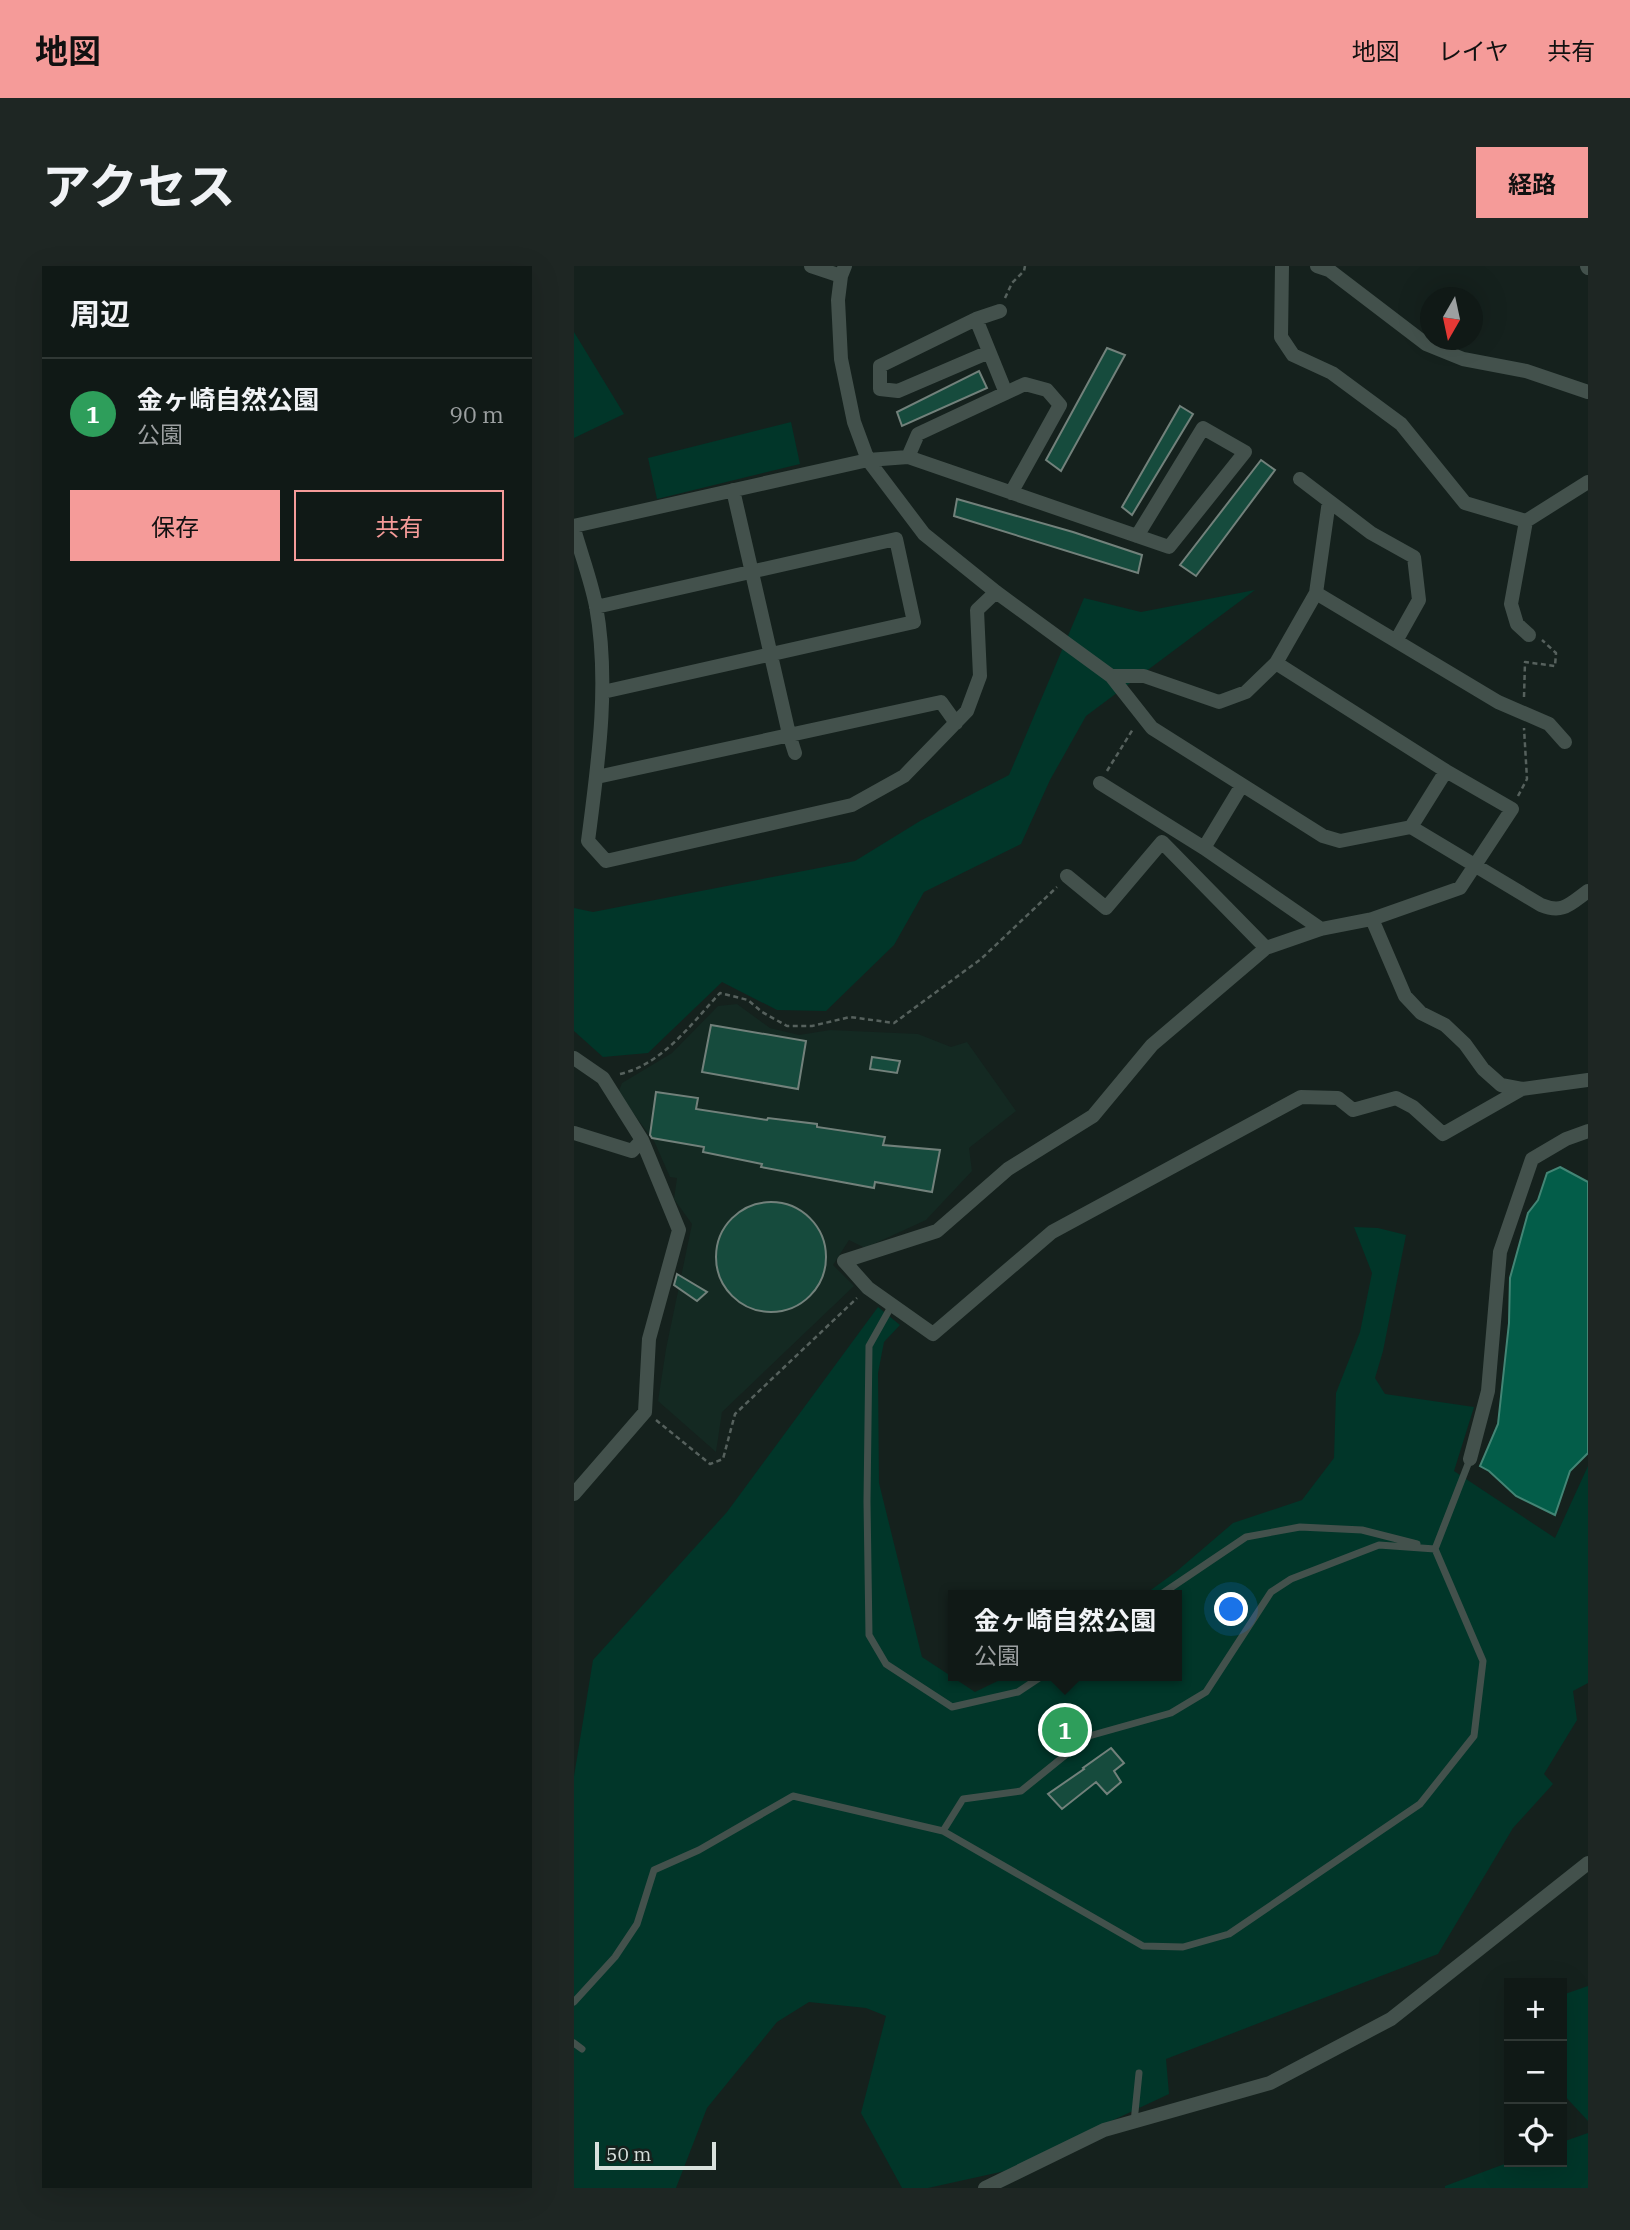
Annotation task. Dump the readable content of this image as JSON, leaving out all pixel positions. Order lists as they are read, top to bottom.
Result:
{
  "scale_bar": "50 m",
  "north": "bottom",
  "page": {
    "header": "地図",
    "nav": ["地図", "レイヤ", "共有"],
    "title": "アクセス",
    "buttons": [
      "経路",
      ["保存", "共有"]
    ],
    "heading": "周辺",
    "list": [
      {
        "mark": "1",
        "name": "金ヶ崎自然公園",
        "note": "公園",
        "value": "90 m"
      }
    ],
    "popup": ["金ヶ崎自然公園", "公園"],
    "pins": "1",
    "map_buttons": ["+", "−"],
    "scale": "50 m"
  }
}
